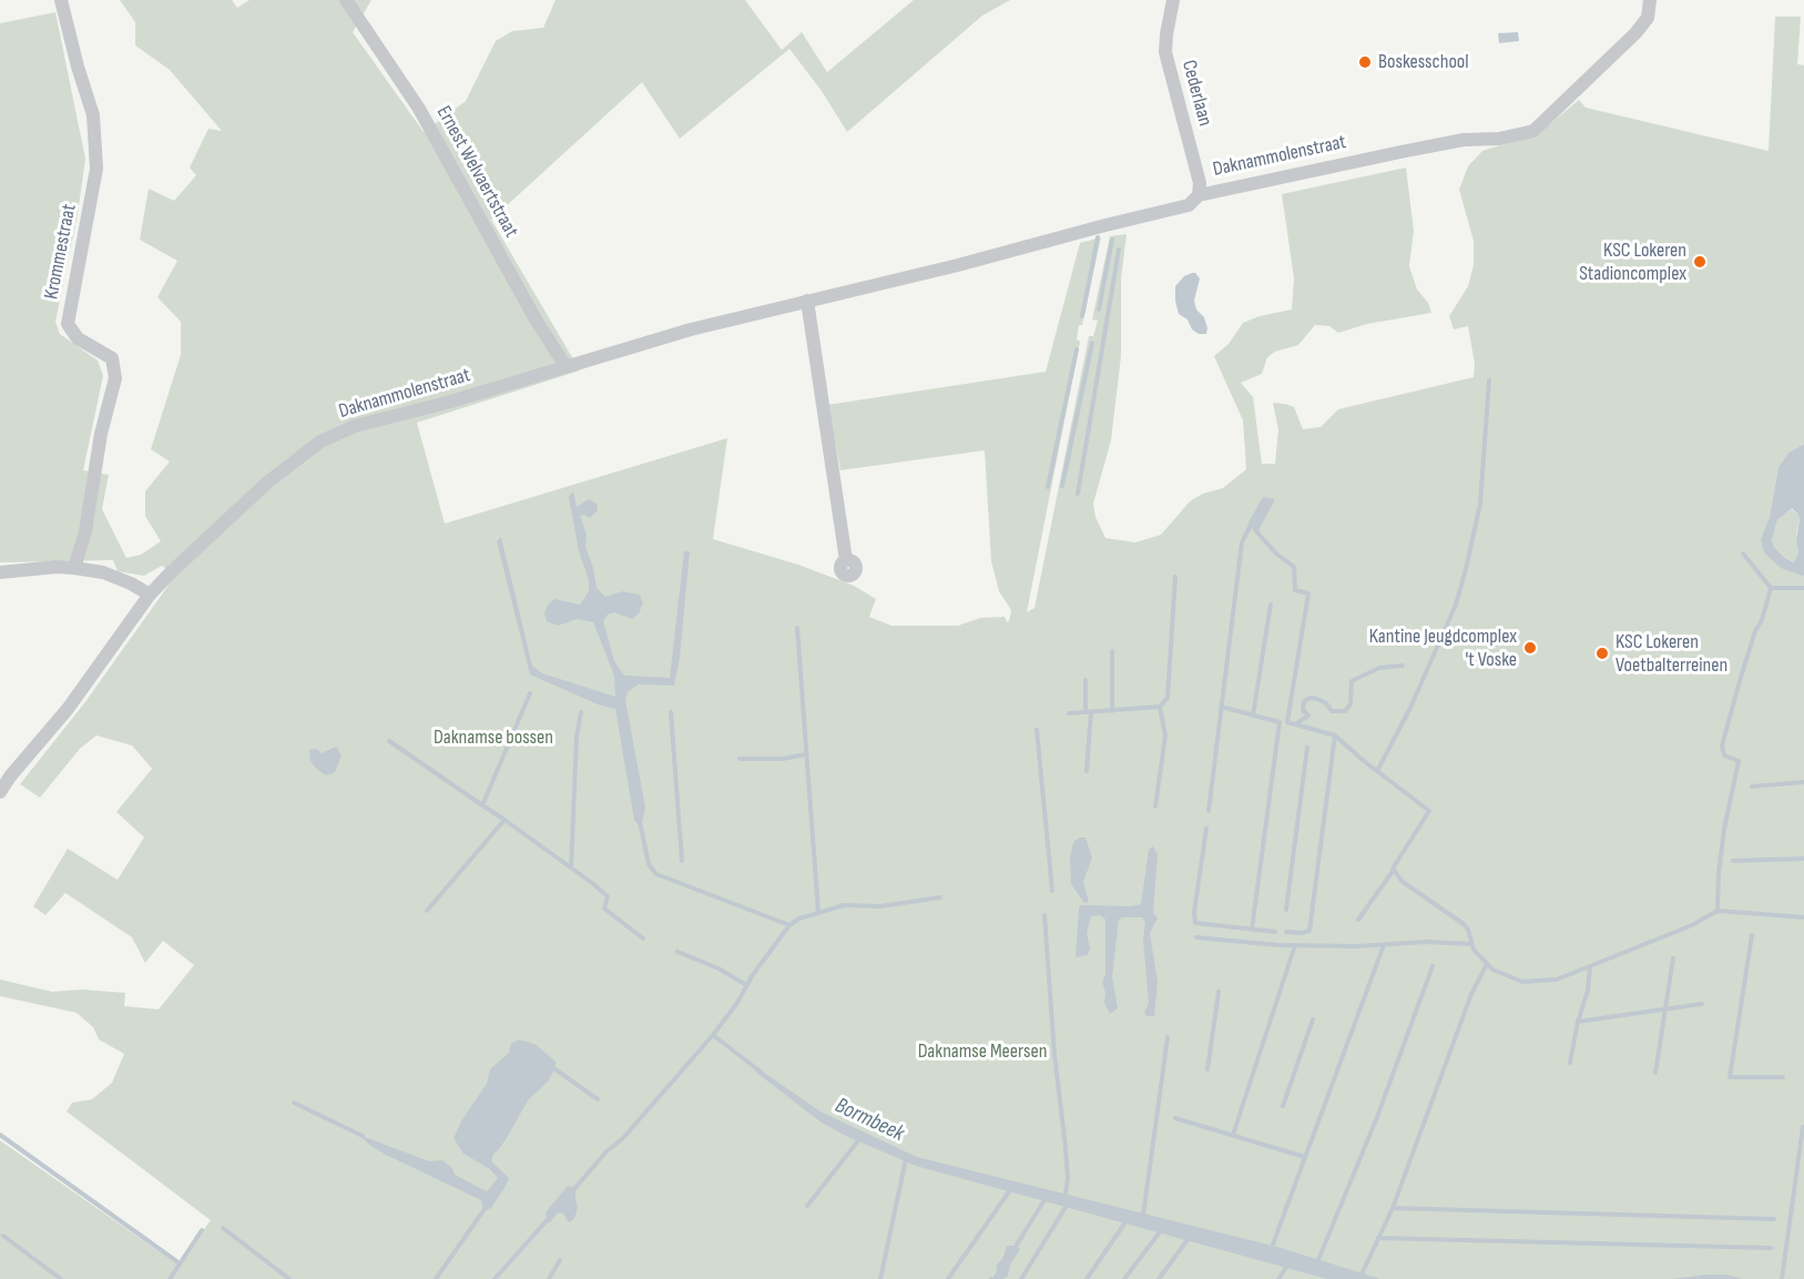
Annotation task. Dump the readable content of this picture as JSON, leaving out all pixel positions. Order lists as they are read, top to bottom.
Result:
{
  "streets": {
    "street": [
      "Cederlaan",
      "Daknammolenstraat",
      "Ernest Welvaertstraat",
      "Krommestraat"
    ]
  },
  "crossings": [
    ["Cederlaan", "Daknammolenstraat"],
    ["Daknammolenstraat", "Ernest Welvaertstraat"]
  ],
  "water": ["Bormbeek"],
  "parks": ["Daknamse bossen", "Daknamse Meersen"],
  "places": [
    "Boskesschool",
    "KSC Lokeren Stadioncomplex",
    "Kantine Jeugdcomplex 't Voske",
    "KSC Lokeren Voetbalterreinen"
  ]
}
